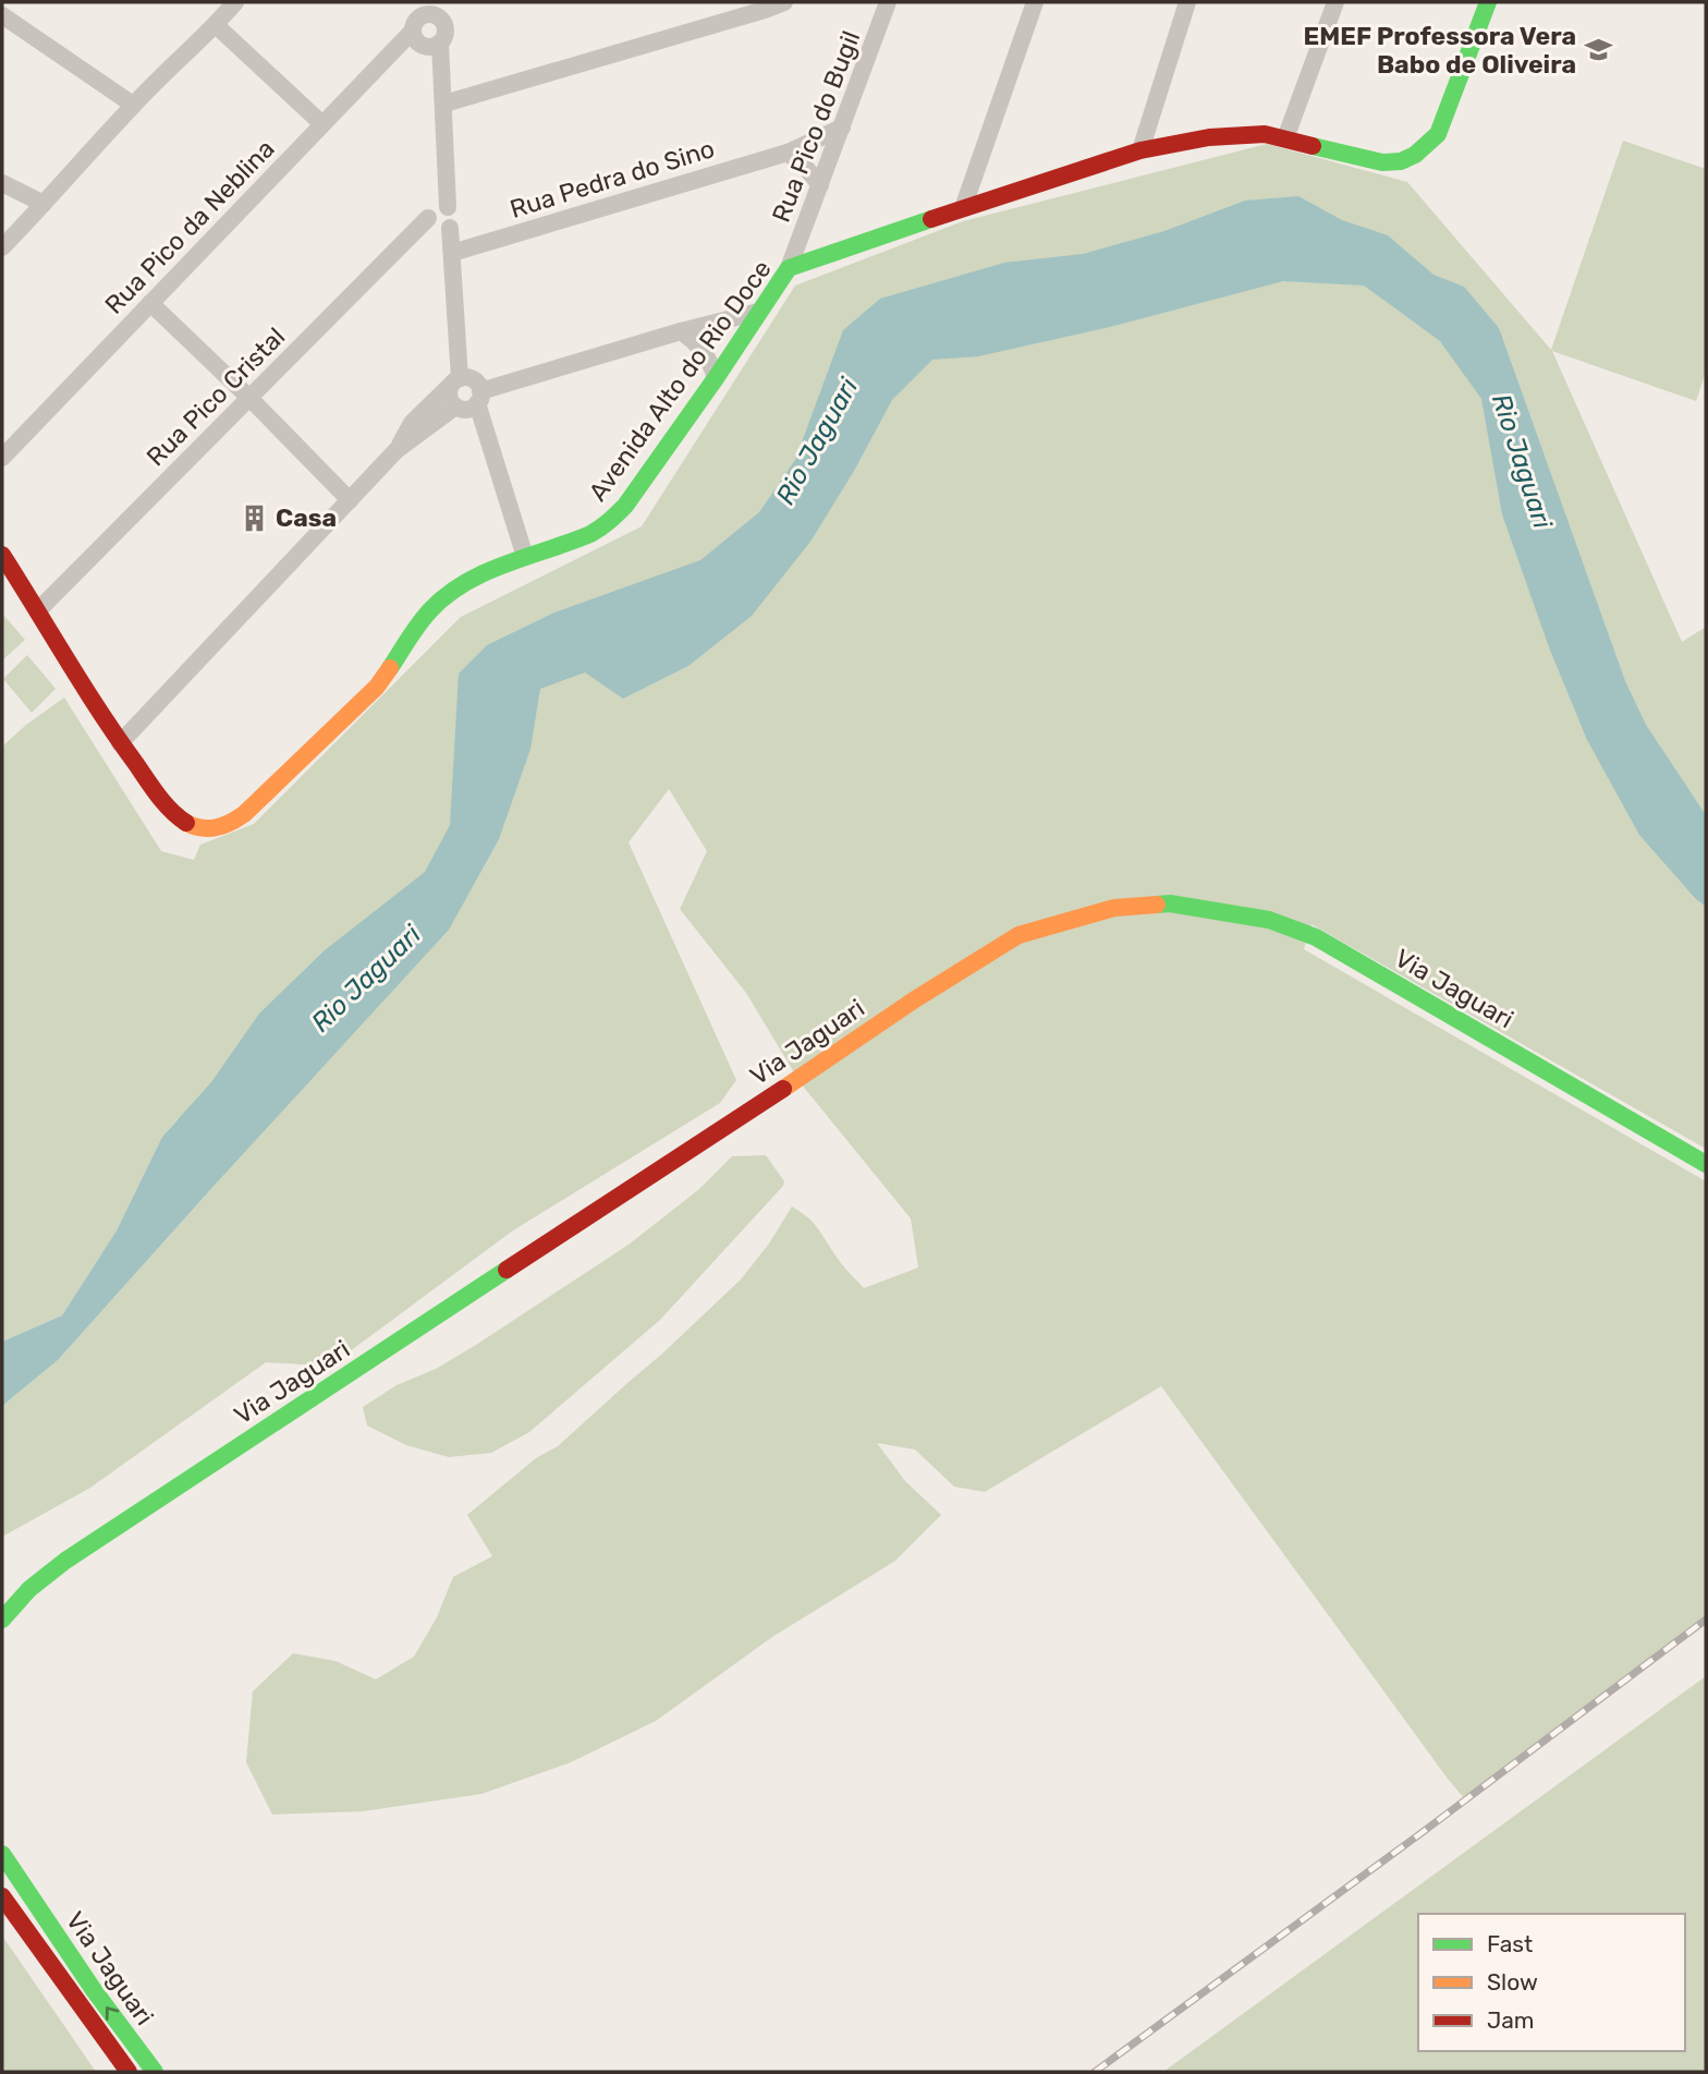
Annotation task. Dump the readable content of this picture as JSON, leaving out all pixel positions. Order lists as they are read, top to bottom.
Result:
{
  "streets": {
    "street": [
      "Rua Pico do Bugil",
      "Rua Pedra do Sino",
      "Rua Pico da Neblina",
      "Avenida Alto do Rio Doce",
      "Rua Pico Cristal",
      "Via Jaguari"
    ]
  },
  "crossings": [
    ["Rua Pico do Bugil", "Rua Pedra do Sino"],
    ["Rua Pico do Bugil", "Avenida Alto do Rio Doce"],
    ["Avenida Alto do Rio Doce", "Rua Pico Cristal"]
  ],
  "water": ["Rio Jaguari"],
  "places": {
    "school or university": ["EMEF Professora Vera Babo de Oliveira"],
    "building": ["Casa"]
  },
  "legend": ["Fast", "Slow", "Jam"]
}
